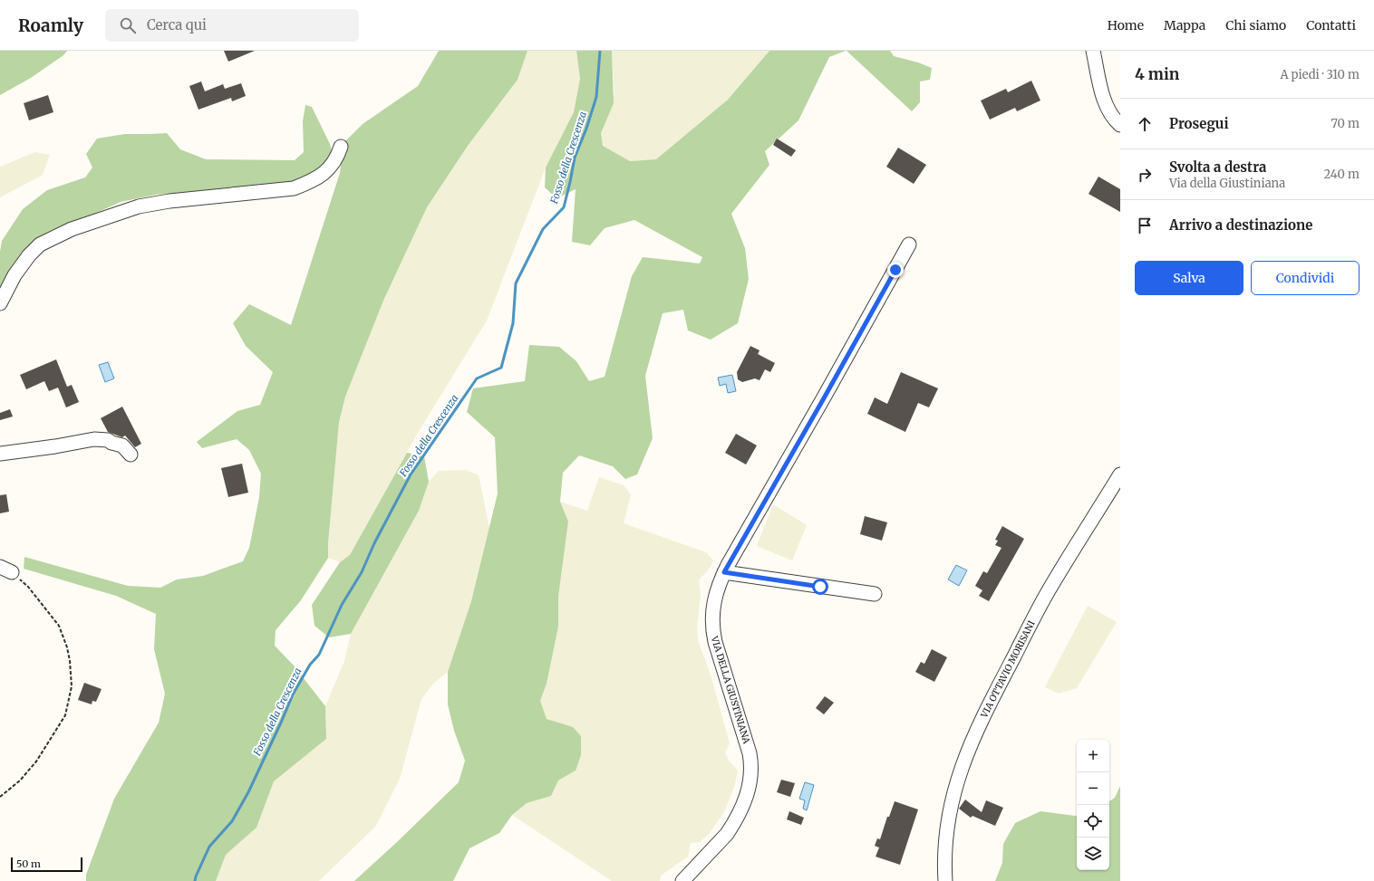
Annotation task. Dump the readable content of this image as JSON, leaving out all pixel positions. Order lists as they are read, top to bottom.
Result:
{
  "streets": {
    "street": ["VIA OTTAVIO MORISANI", "VIA DELLA GIUSTINIANA"]
  },
  "water": ["Fosso della Crescenza"],
  "scale_bar": "50 m",
  "page": {
    "header": "Roamly",
    "search": "Cerca qui",
    "nav": [
      "Home",
      "Mappa",
      "Chi siamo",
      "Contatti"
    ],
    "heading": ["4 min", "A piedi · 310 m"],
    "list": [
      ["Prosegui", "70 m"],
      ["Svolta a destra", "Via della Giustiniana", "240 m"],
      "Arrivo a destinazione"
    ],
    "buttons": ["Salva", "Condividi"],
    "map_buttons": ["+", "−"],
    "scale": "50 m"
  }
}
